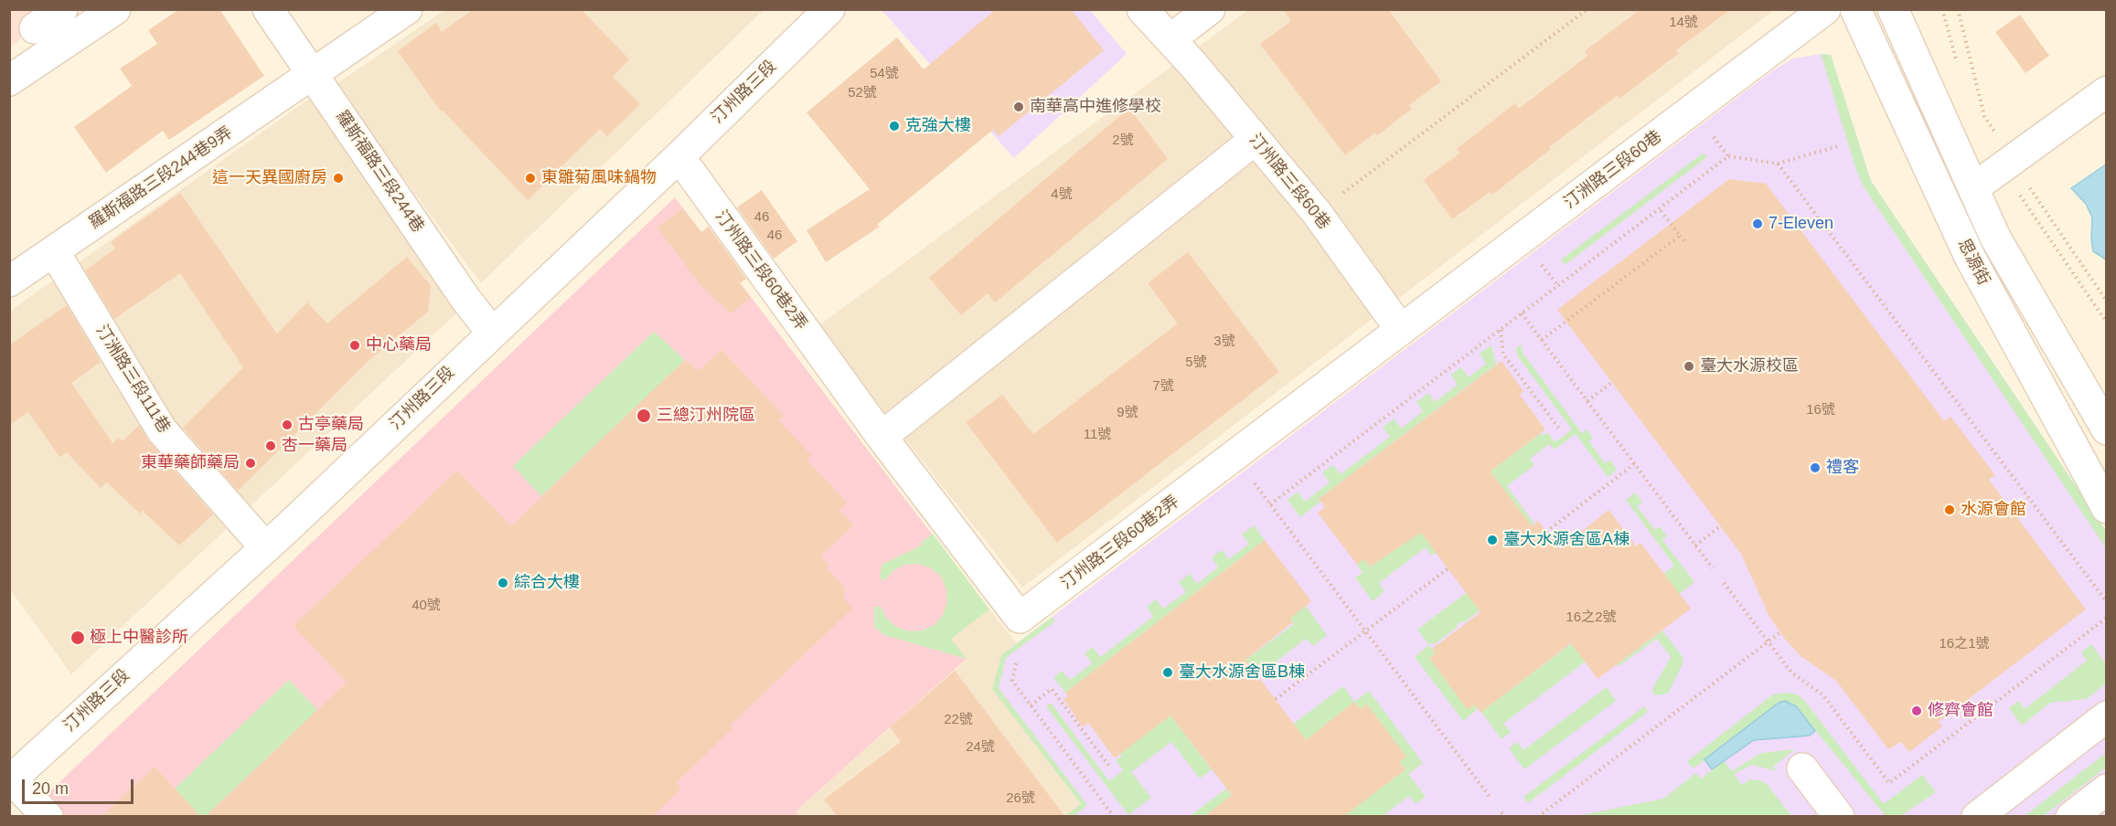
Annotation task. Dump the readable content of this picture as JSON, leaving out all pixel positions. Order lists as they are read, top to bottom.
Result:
{
  "streets": {
    "street": [
      "汀州路三段",
      "汀洲路三段60巷",
      "羅斯福路三段244巷",
      "羅斯福路三段244巷9弄",
      "汀州路三段60巷",
      "思源街",
      "汀州路三段60巷2弄",
      "汀洲路三段111巷"
    ]
  },
  "crossings": [
    ["汀州路三段", "羅斯福路三段244巷"],
    ["汀州路三段", "汀州路三段60巷2弄"],
    ["汀州路三段", "汀洲路三段111巷"],
    ["汀洲路三段60巷", "汀州路三段60巷"],
    ["汀洲路三段60巷", "汀州路三段60巷2弄"],
    ["羅斯福路三段244巷", "羅斯福路三段244巷9弄"],
    ["羅斯福路三段244巷9弄", "汀洲路三段111巷"],
    ["汀州路三段60巷", "汀州路三段60巷2弄"]
  ],
  "places": [
    "南華高中進修學校",
    "克強大樓",
    "這一天異國廚房",
    "東雛菊風味鍋物",
    "7-Eleven",
    "中心藥局",
    "臺大水源校區",
    "三總汀州院區",
    "古亭藥局",
    "杏一藥局",
    "東華藥師藥局",
    "禮客",
    "水源會館",
    "臺大水源舍區A棟",
    "綜合大樓",
    "極上中醫診所",
    "臺大水源舍區B棟",
    "修齊會館"
  ],
  "house_numbers": [
    "14號",
    "54號",
    "52號",
    "2號",
    "4號",
    "46",
    "46",
    "3號",
    "5號",
    "7號",
    "16號",
    "9號",
    "11號",
    "40號",
    "16之2號",
    "16之1號",
    "22號",
    "24號",
    "26號"
  ],
  "scale_bar": "20 m"
}
